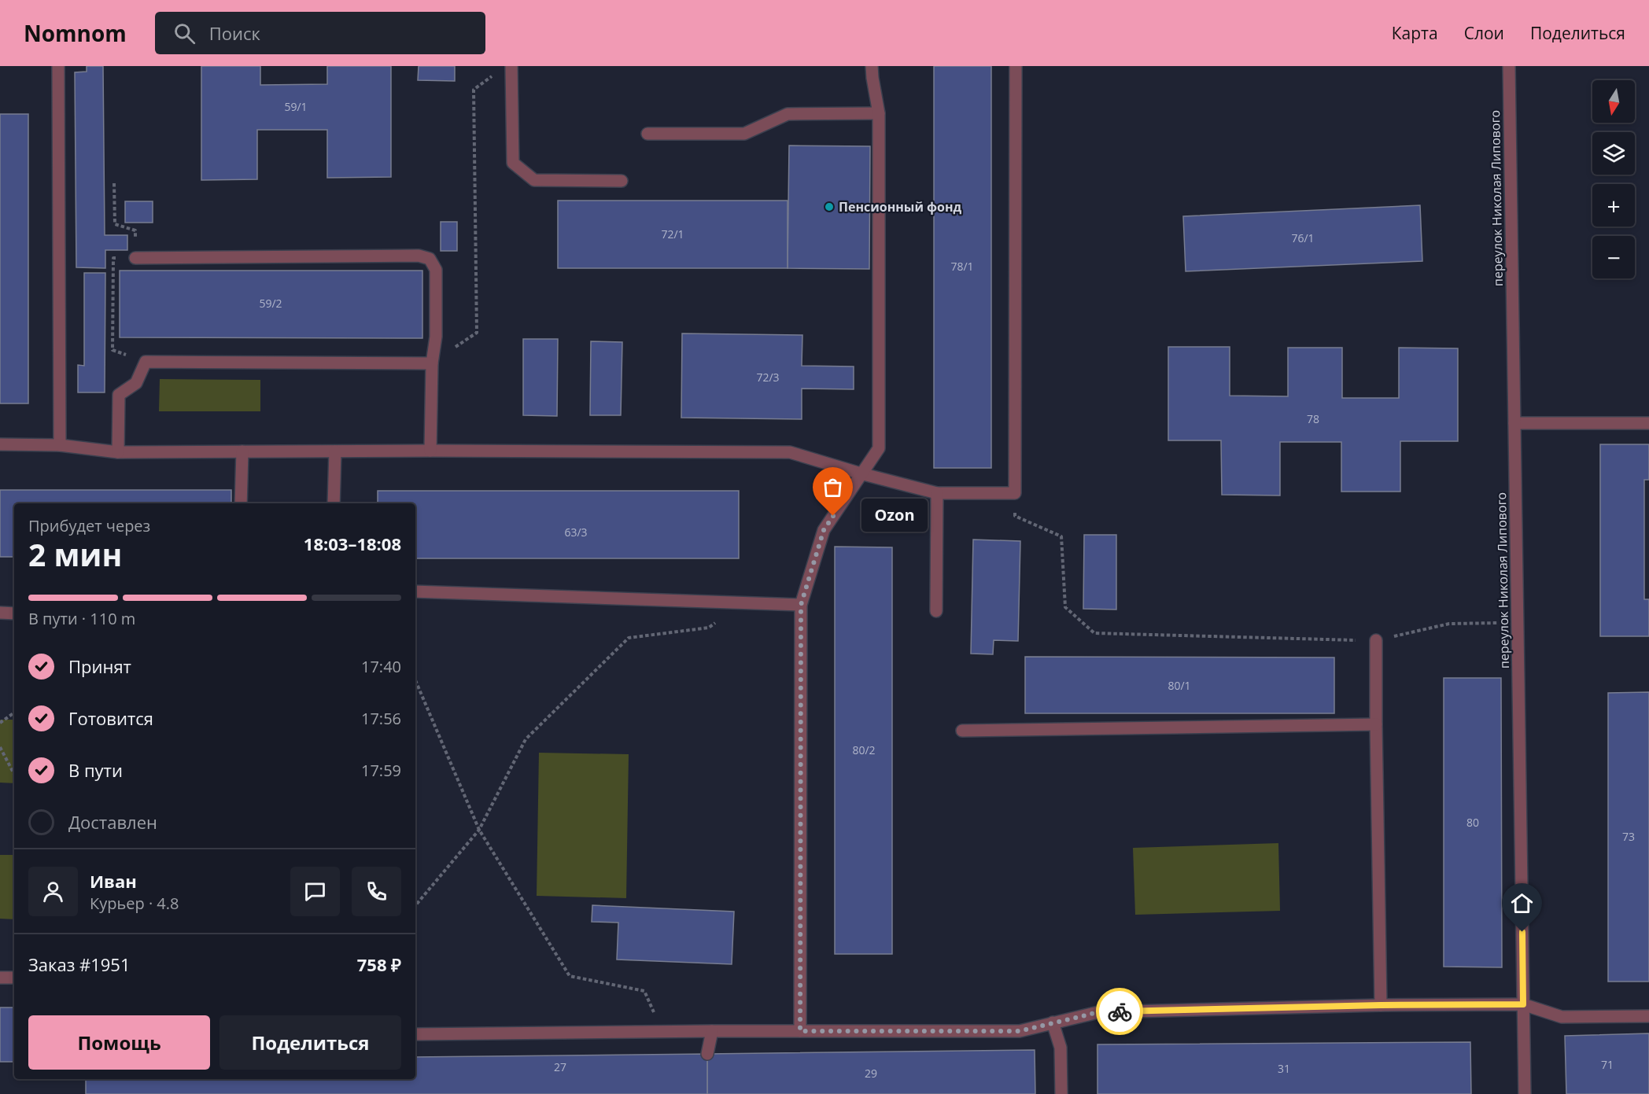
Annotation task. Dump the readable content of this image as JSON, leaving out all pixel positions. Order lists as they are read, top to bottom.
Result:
{
  "streets": {
    "street": ["переулок Николая Липового"]
  },
  "places": ["Пенсионный фонд", "Ozon"],
  "house_numbers": [
    "59/1",
    "72/1",
    "76/1",
    "78/1",
    "59/2",
    "72/3",
    "78",
    "63/3",
    "80/1",
    "80/2",
    "80",
    "73",
    "71",
    "27",
    "31",
    "29"
  ],
  "north": "bottom",
  "page": {
    "header": "Nomnom",
    "search": "Поиск",
    "nav": ["Карта", "Слои", "Поделиться"],
    "map_buttons": ["+", "−"],
    "bubble": "Ozon",
    "heading": ["2 мин", "Прибудет через", "18:03–18:08"],
    "panel": [
      "Иван",
      "Курьер · 4.8",
      "Заказ #1951",
      "758 ₽"
    ],
    "bar": "В пути · 110 m",
    "list": [
      ["Принят", "17:40"],
      ["Готовится", "17:56"],
      ["В пути", "17:59"],
      "Доставлен"
    ],
    "buttons": ["Помощь", "Поделиться"]
  }
}
